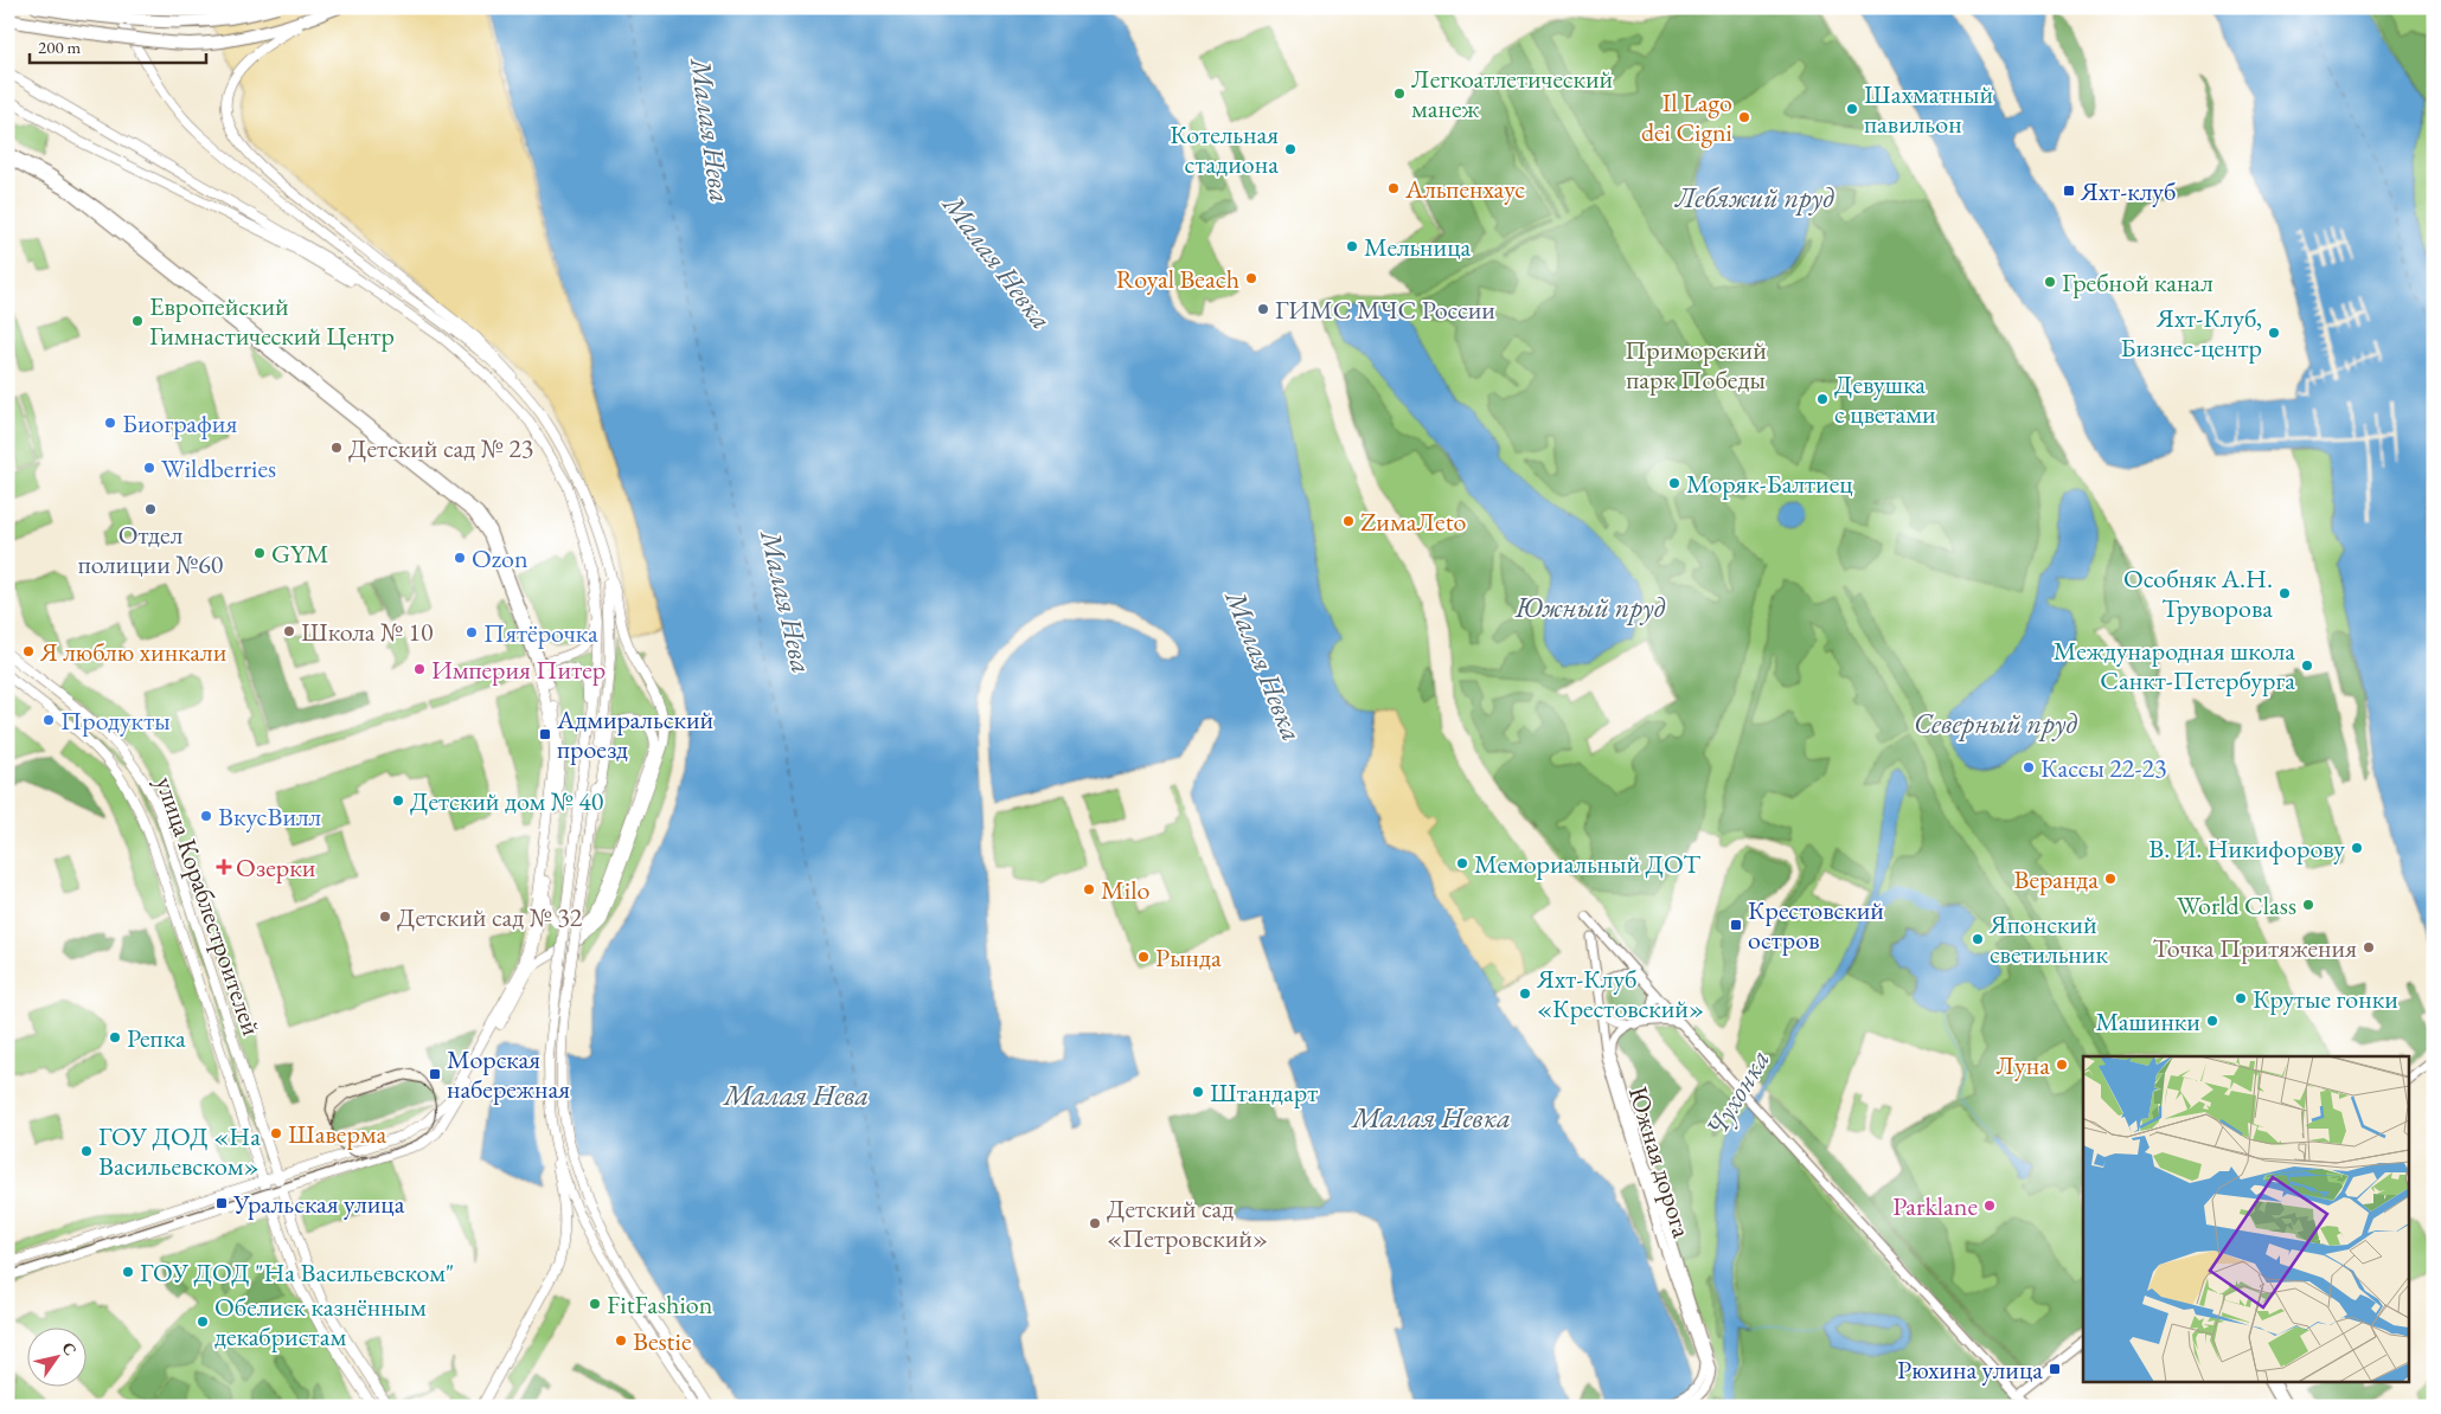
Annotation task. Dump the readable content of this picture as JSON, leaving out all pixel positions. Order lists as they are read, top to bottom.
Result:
{
  "streets": {
    "main road": ["улица Кораблестроителей"],
    "street": ["Южная дорога"]
  },
  "water": [
    "Малая Нева",
    "Лебяжий пруд",
    "Малая Невка",
    "Южный пруд",
    "Северный пруд",
    "Чухонка"
  ],
  "parks": ["Приморский парк Победы"],
  "places": {
    "other": [
      "Легкоатлетический манеж",
      "Шахматный павильон",
      "Il Lago dei Cigni",
      "Котельная стадиона",
      "Альпенхаус",
      "Мельница",
      "Royal Beach",
      "Гребной канал",
      "ГИМС МЧС России",
      "Европейский Гимнастический Центр",
      "Яхт-Клуб, Бизнес-центр",
      "Девушка с цветами",
      "Биография",
      "Детский сад № 23",
      "Wildberries",
      "Моряк-Балтиец",
      "Отдел полиции №60",
      "ZимаЛеtо",
      "GYM",
      "Ozon",
      "Особняк А.Н. Труворова",
      "Школа № 10",
      "Пятёрочка",
      "Я люблю хинкали",
      "Международная школа Санкт-Петербурга",
      "Империя Питер",
      "Продукты",
      "Кассы 22-23",
      "Детский дом № 40",
      "ВкусВилл",
      "В. И. Никифорову",
      "Мемориальный ДОТ",
      "Веранда",
      "Milo",
      "World Class",
      "Детский сад № 32",
      "Японский светильник",
      "Точка Притяжения",
      "Рында",
      "Яхт-Клуб «Крестовский»",
      "Крутые гонки",
      "Машинки",
      "Репка",
      "Луна",
      "Штандарт",
      "Шаверма",
      "ГОУ ДОД «На Васильевском»",
      "Parklane",
      "Детский сад «Петровский»",
      "ГОУ ДОД \"На Васильевском\"",
      "FitFashion",
      "Обелиск казнённым декабристам",
      "Bestie"
    ],
    "transit": [
      "Яхт-клуб",
      "Адмиральский проезд",
      "Крестовский остров",
      "Морская набережная",
      "Уральская улица",
      "Рюхина улица"
    ],
    "health": ["Озерки"]
  },
  "scale_bar": "200 m",
  "north": "top right"
}
